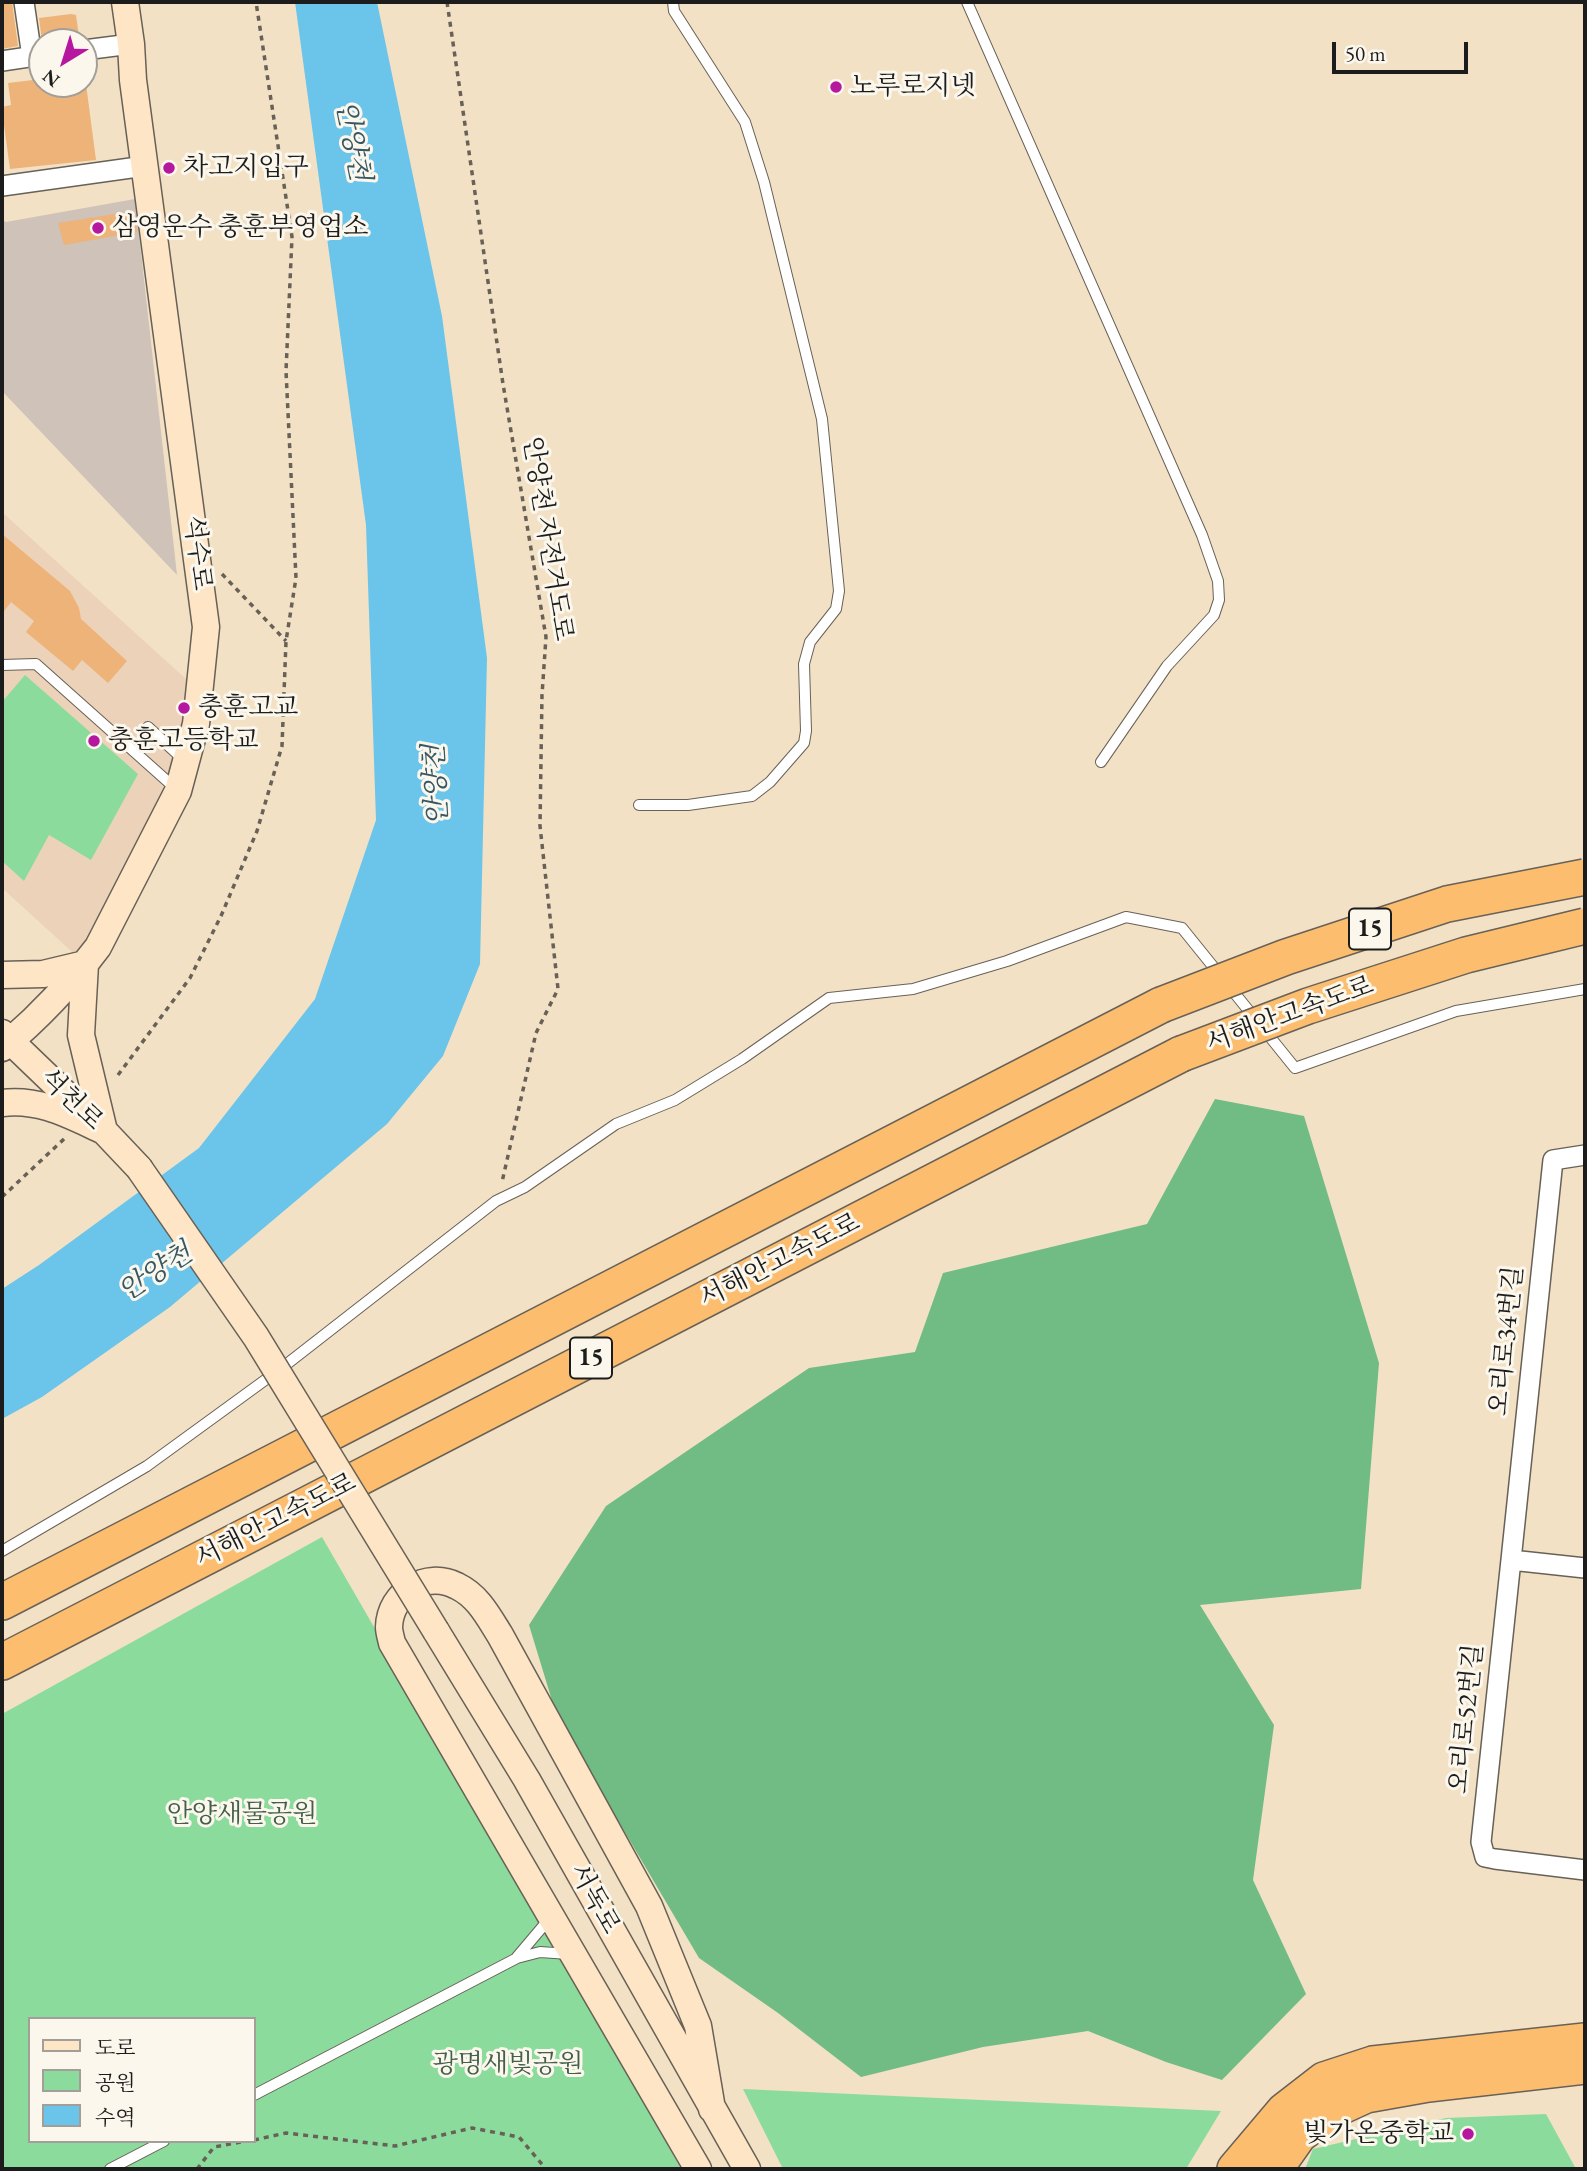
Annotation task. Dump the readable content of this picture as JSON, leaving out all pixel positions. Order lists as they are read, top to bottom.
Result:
{
  "streets": {
    "highway": ["15", "서해안고속도로"],
    "main road": ["석수로", "석천로", "서독로"],
    "street": ["오리로34번길", "오리로52번길"],
    "path": ["안양천 자전거도로"]
  },
  "crossings": [
    ["석수로", "석천로"],
    ["석천로", "서독로"],
    ["오리로34번길", "오리로52번길"]
  ],
  "water": ["안양천"],
  "parks": ["안양새물공원", "광명새빛공원"],
  "places": [
    "노루로지넷",
    "차고지입구",
    "삼영운수 충훈부영업소",
    "충훈고교",
    "충훈고등학교",
    "빛가온중학교"
  ],
  "legend": ["도로", "공원", "수역"],
  "scale_bar": "50 m",
  "north": "bottom left"
}
